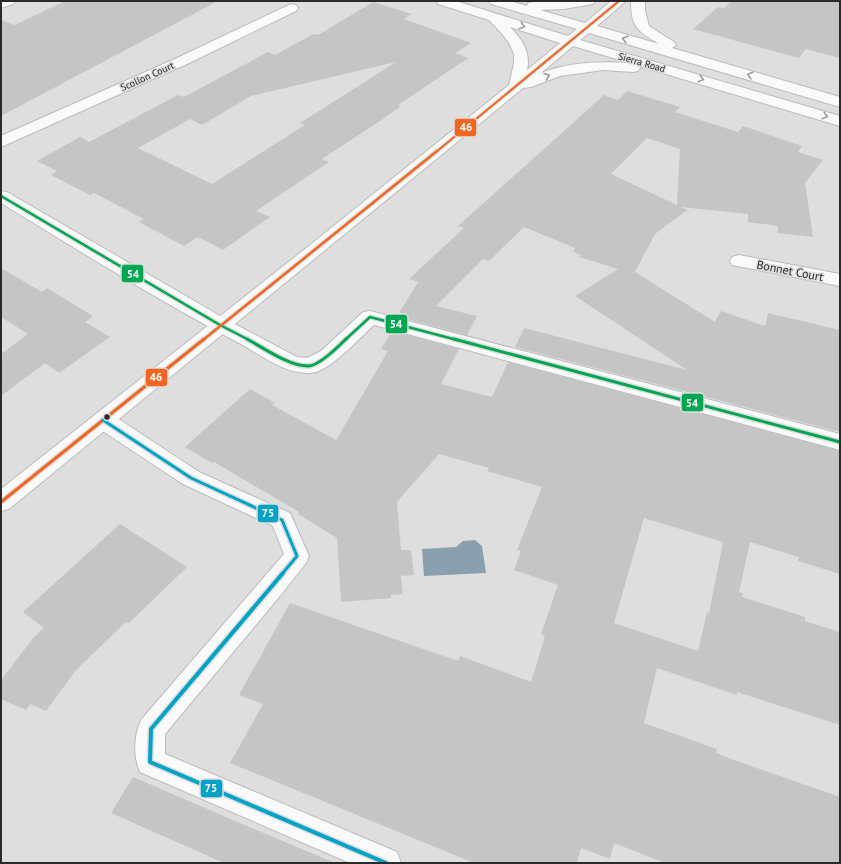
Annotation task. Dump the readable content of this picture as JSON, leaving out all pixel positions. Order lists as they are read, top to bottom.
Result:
{
  "streets": {
    "street": ["Sierra Road", "Scollon Court", "Bonnet Court"]
  },
  "lines": ["transit line 46", "transit line 54", "transit line 75"]
}
